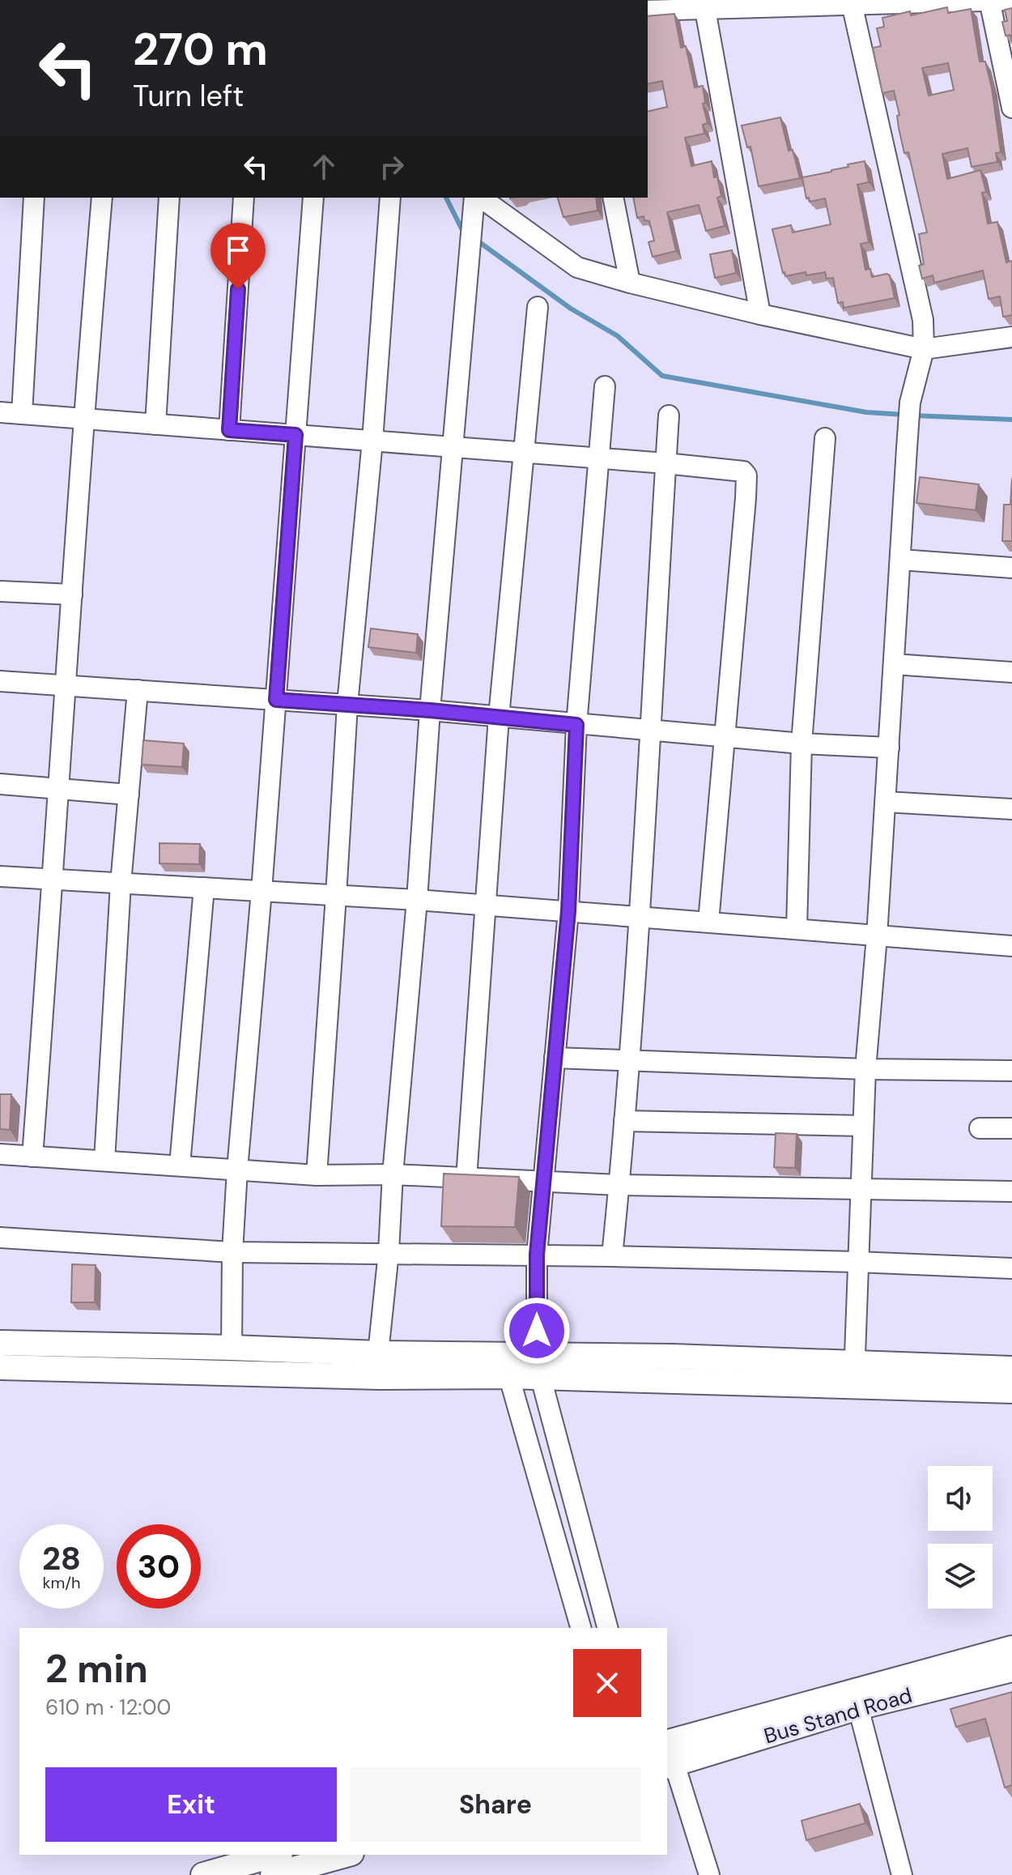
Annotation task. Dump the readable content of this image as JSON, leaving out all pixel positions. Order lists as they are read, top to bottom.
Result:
{
  "streets": {
    "main road": ["Bus Stand Road"]
  },
  "page": {
    "turn": ["270 m", "Turn left"],
    "speed": "28 km/h",
    "limit": "30",
    "heading": ["2 min", "610 m · 12:00"],
    "buttons": ["Exit", "Share"]
  }
}
